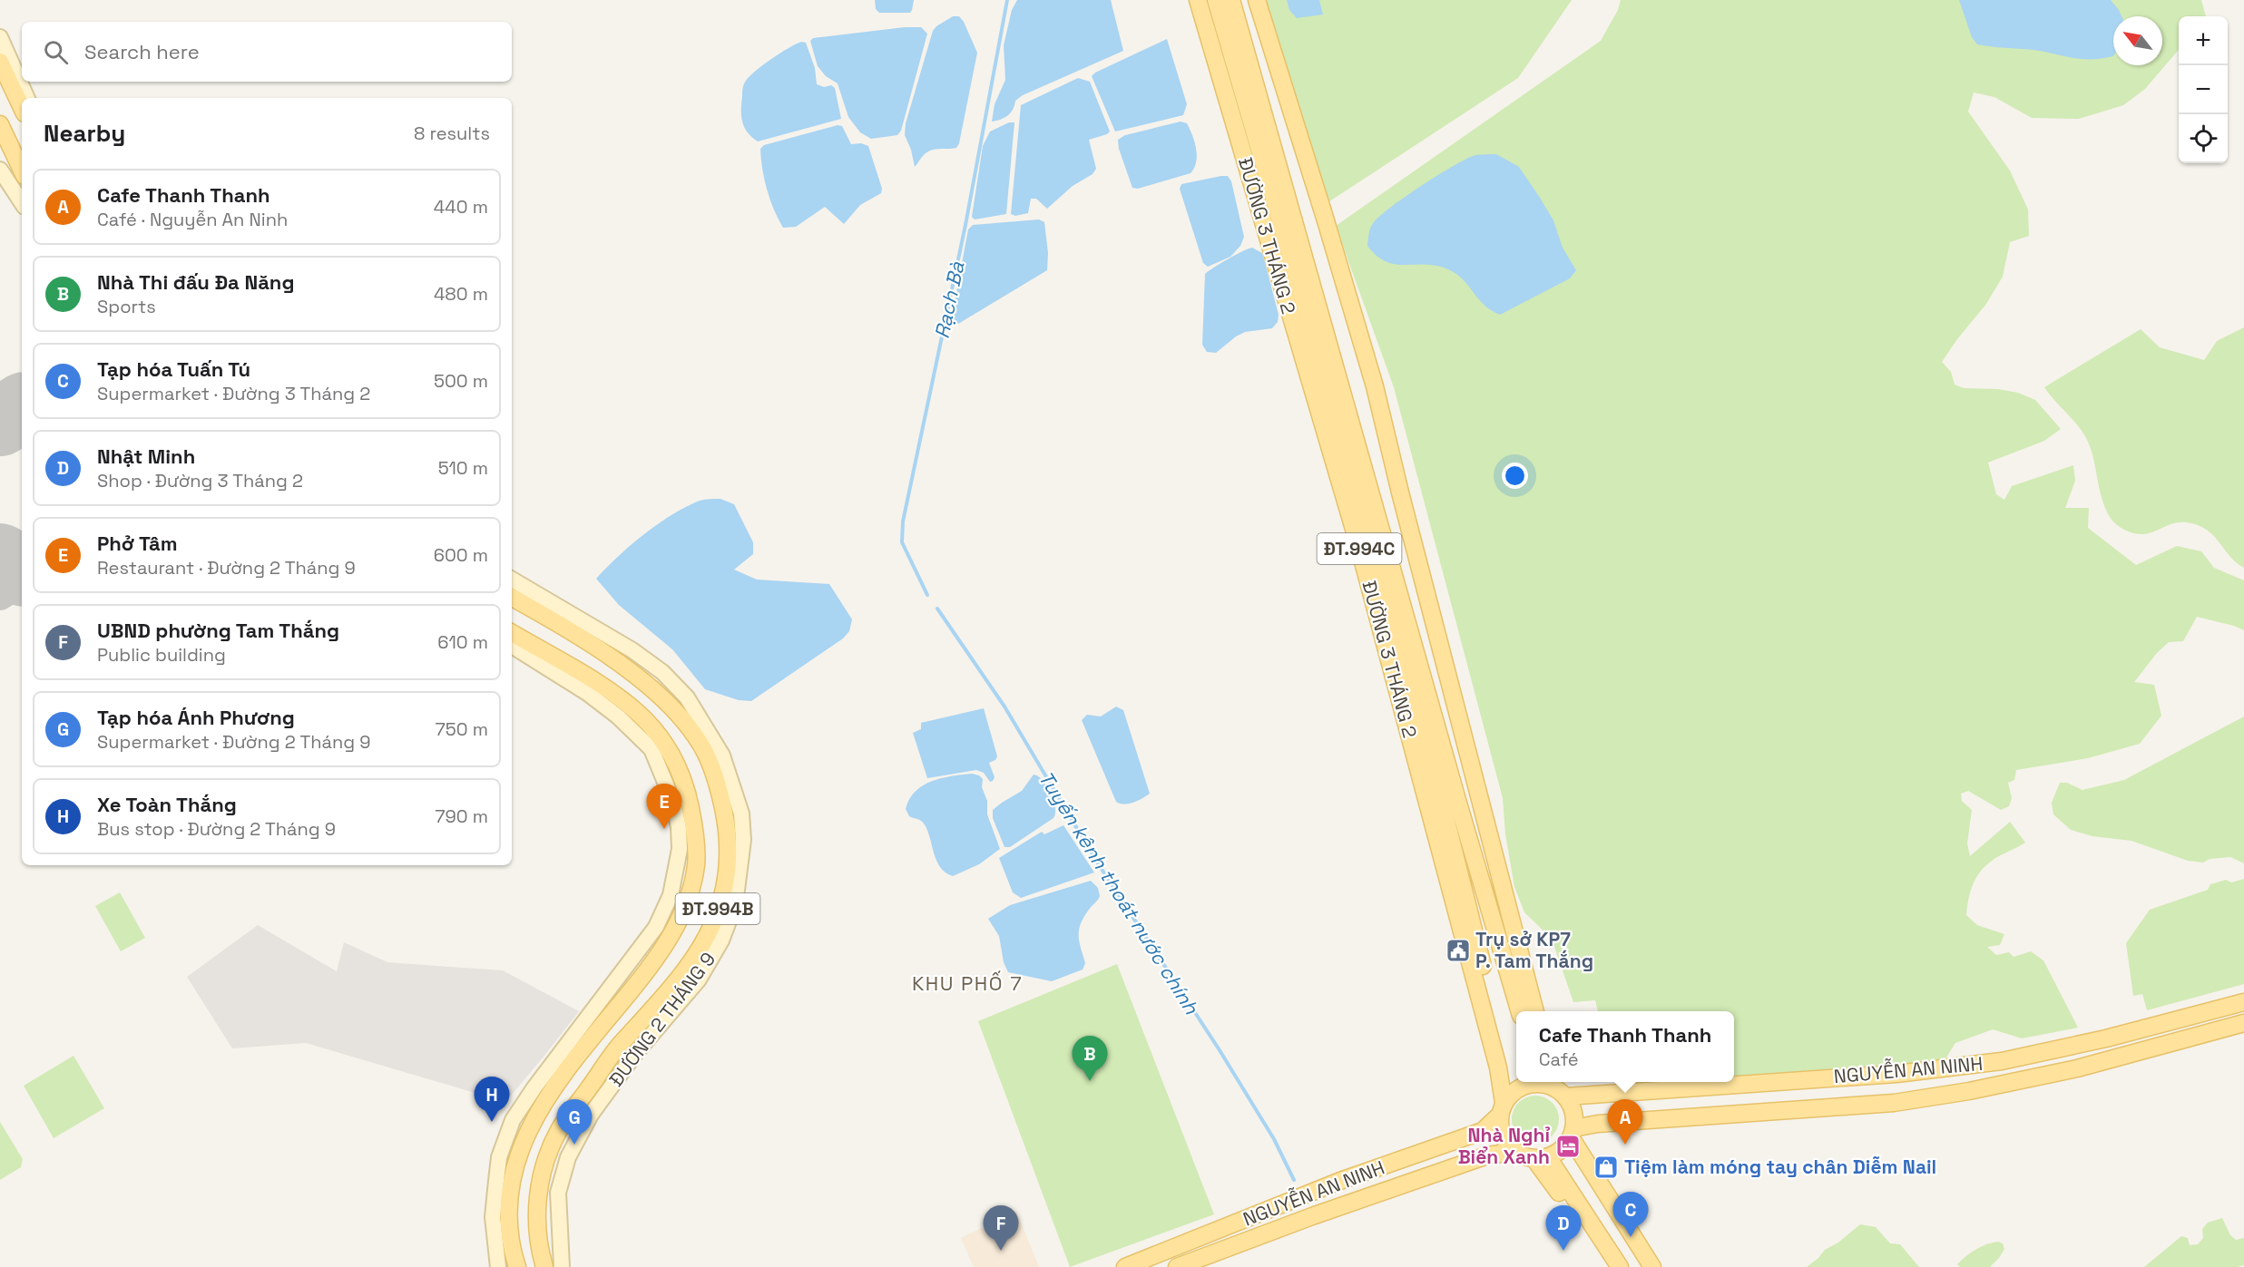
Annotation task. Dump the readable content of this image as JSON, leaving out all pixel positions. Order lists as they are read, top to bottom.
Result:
{
  "streets": {
    "main road": [
      "ĐƯỜNG 3 THÁNG 2",
      "ĐT.994C",
      "ĐT.994B",
      "ĐƯỜNG 2 THÁNG 9",
      "NGUYỄN AN NINH"
    ]
  },
  "crossings": [
    ["ĐƯỜNG 3 THÁNG 2", "ĐT.994C"],
    ["ĐƯỜNG 3 THÁNG 2", "NGUYỄN AN NINH"],
    ["ĐT.994C", "NGUYỄN AN NINH"]
  ],
  "districts": ["KHU PHỐ 7"],
  "water": ["Rạch Bà", "Tuyến kênh thoát nước chính"],
  "places": {
    "public building": ["Trụ sở KP7 P. Tam Thắng"],
    "hotel": ["Nhà Nghỉ Biển Xanh"],
    "shop": ["Tiệm làm móng tay chân Diễm Nail"]
  },
  "north": "top left",
  "page": {
    "map_buttons": ["+", "−"],
    "search": "Search here",
    "heading": ["Nearby", "8 results"],
    "list": [
      {
        "mark": "A",
        "name": "Cafe Thanh Thanh",
        "note": "Café · Nguyễn An Ninh",
        "value": "440 m"
      },
      {
        "mark": "B",
        "name": "Nhà Thi đấu Đa Năng",
        "note": "Sports",
        "value": "480 m"
      },
      {
        "mark": "C",
        "name": "Tạp hóa Tuấn Tú",
        "note": "Supermarket · Đường 3 Tháng 2",
        "value": "500 m"
      },
      {
        "mark": "D",
        "name": "Nhật Minh",
        "note": "Shop · Đường 3 Tháng 2",
        "value": "510 m"
      },
      {
        "mark": "E",
        "name": "Phở Tâm",
        "note": "Restaurant · Đường 2 Tháng 9",
        "value": "600 m"
      },
      {
        "mark": "F",
        "name": "UBND phường Tam Thắng",
        "note": "Public building",
        "value": "610 m"
      },
      {
        "mark": "G",
        "name": "Tạp hóa Ánh Phương",
        "note": "Supermarket · Đường 2 Tháng 9",
        "value": "750 m"
      },
      {
        "mark": "H",
        "name": "Xe Toàn Thắng",
        "note": "Bus stop · Đường 2 Tháng 9",
        "value": "790 m"
      }
    ],
    "pins": [
      "E",
      "B",
      "H",
      "A",
      "G",
      "C",
      "D",
      "F"
    ],
    "popup": ["Cafe Thanh Thanh", "Café"]
  }
}
